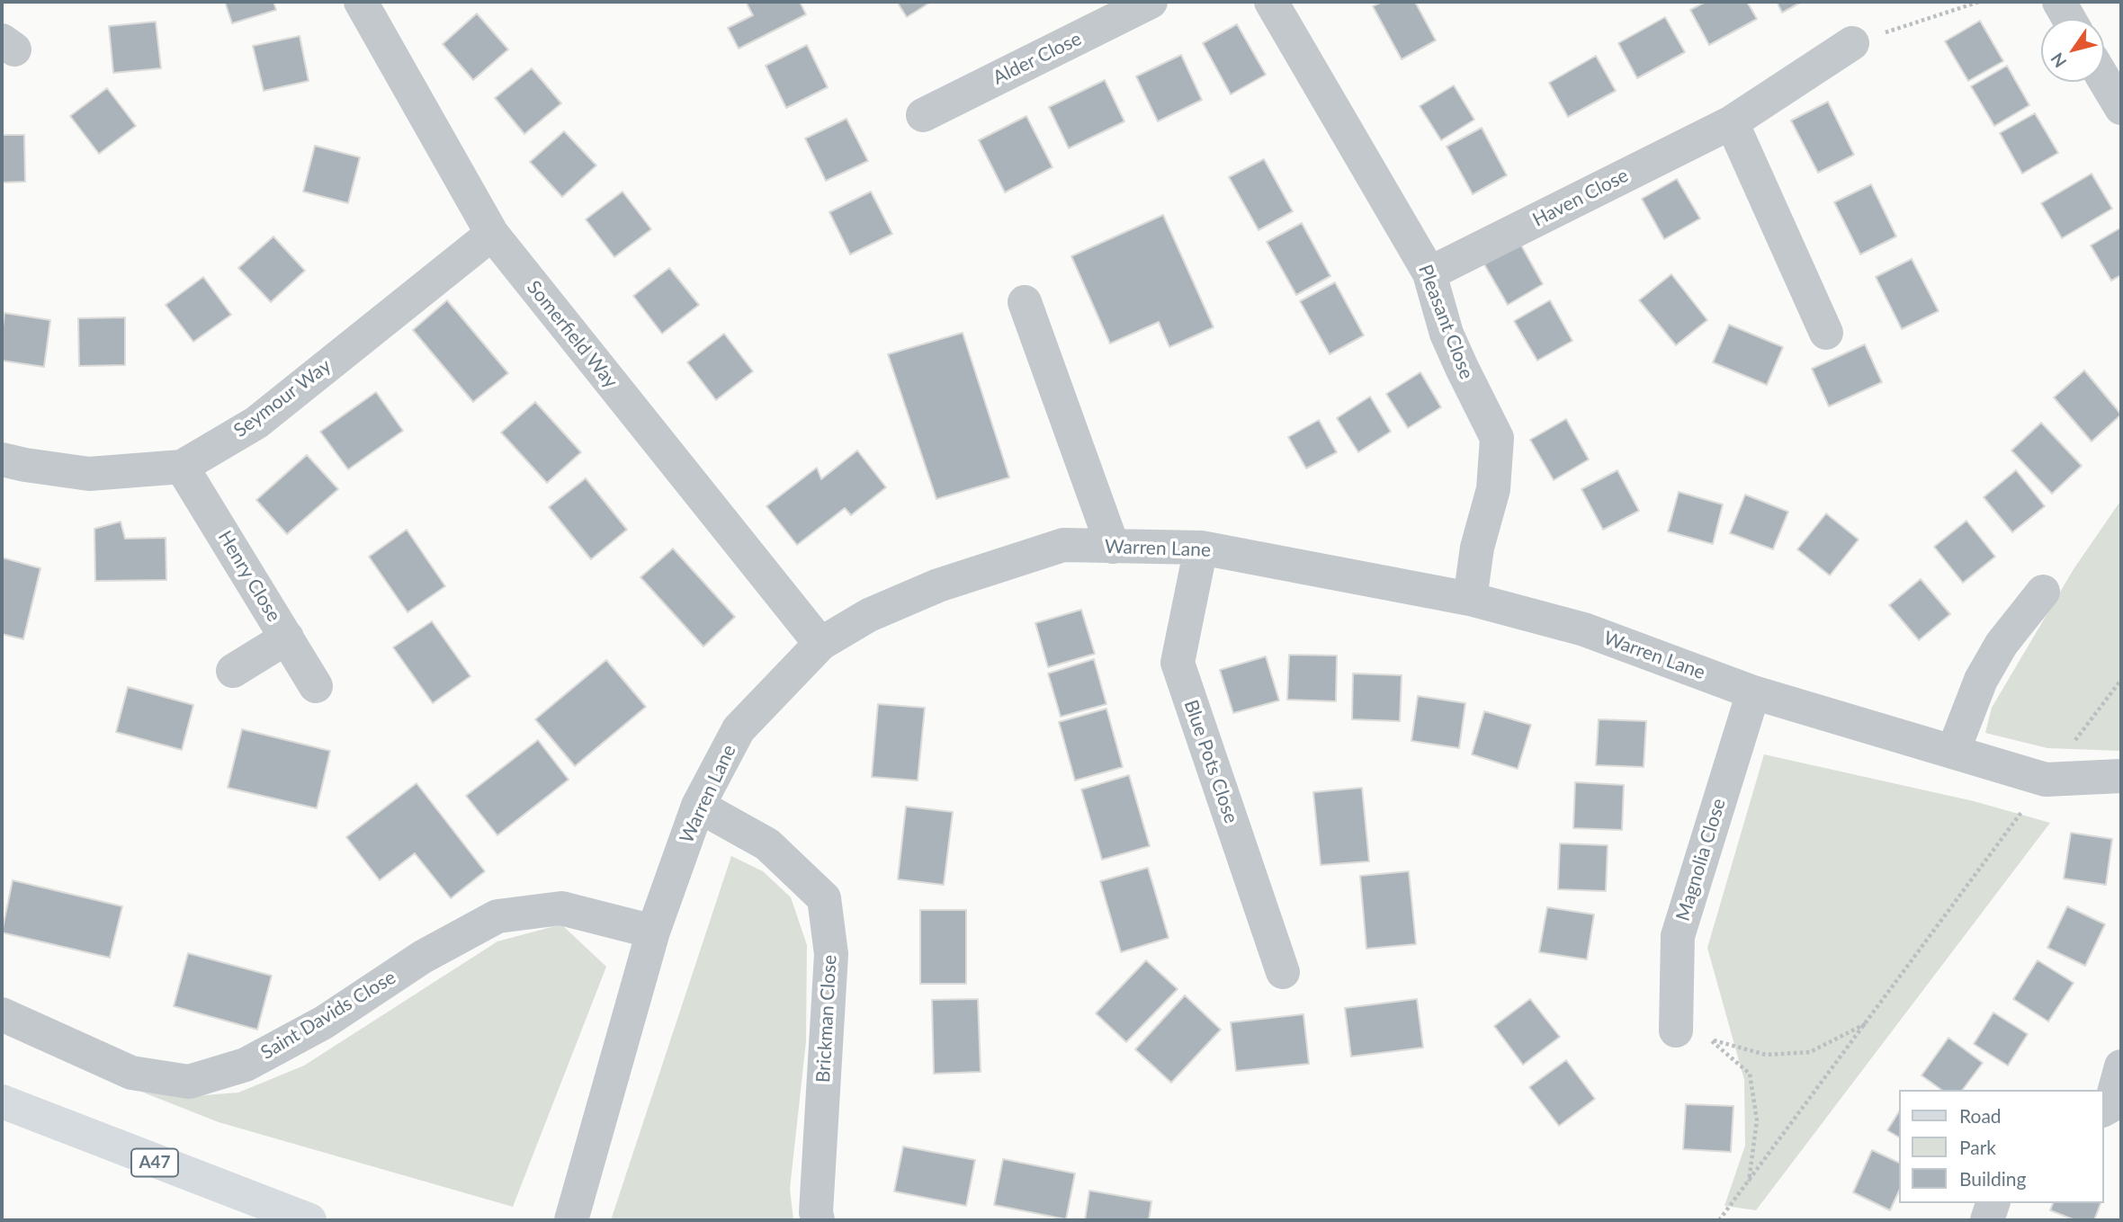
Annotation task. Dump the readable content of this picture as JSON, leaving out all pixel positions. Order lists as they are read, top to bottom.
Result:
{
  "streets": {
    "main road": ["A47"],
    "street": [
      "Alder Close",
      "Haven Close",
      "Pleasant Close",
      "Somerfield Way",
      "Seymour Way",
      "Warren Lane",
      "Henry Close",
      "Blue Pots Close",
      "Magnolia Close",
      "Saint Davids Close",
      "Brickman Close"
    ]
  },
  "crossings": [
    ["Haven Close", "Pleasant Close"],
    ["Pleasant Close", "Warren Lane"],
    ["Somerfield Way", "Seymour Way"],
    ["Somerfield Way", "Warren Lane"],
    ["Seymour Way", "Henry Close"],
    ["Warren Lane", "Blue Pots Close"],
    ["Warren Lane", "Magnolia Close"],
    ["Warren Lane", "Saint Davids Close"],
    ["Warren Lane", "Brickman Close"]
  ],
  "legend": ["Road", "Park", "Building"],
  "north": "bottom left"
}
